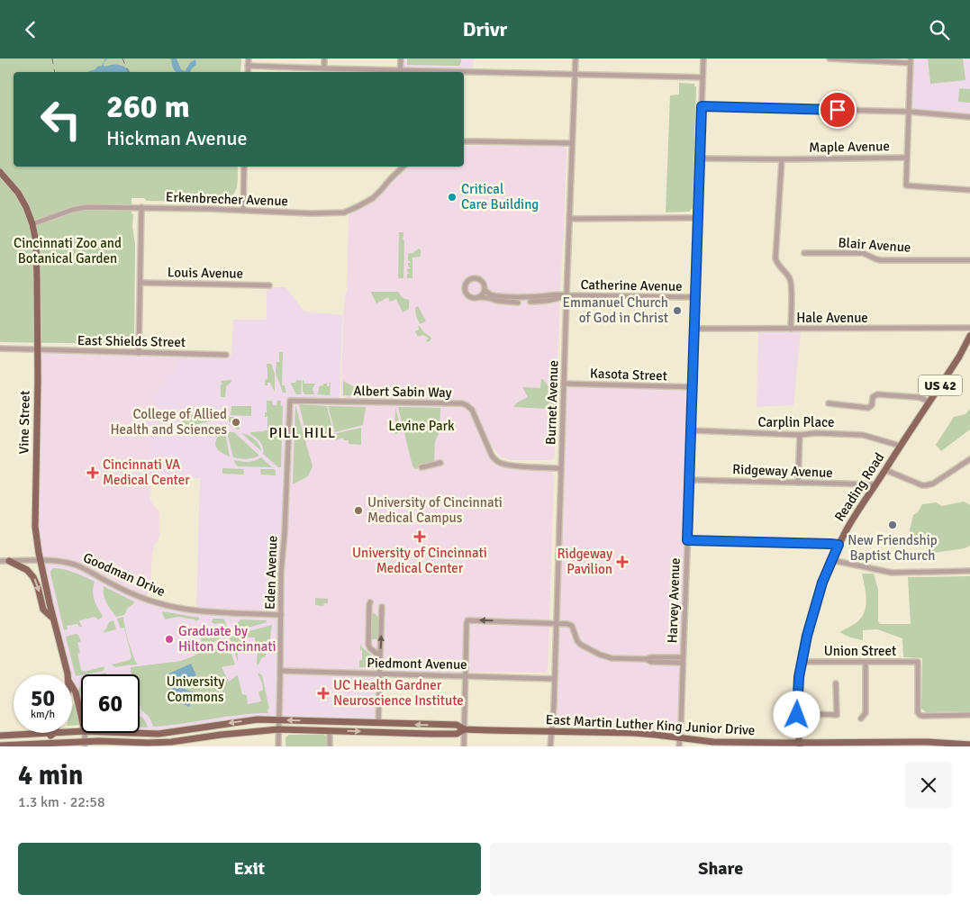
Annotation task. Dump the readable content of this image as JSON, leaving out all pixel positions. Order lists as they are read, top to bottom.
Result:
{
  "streets": {
    "main road": [
      "US 42",
      "Vine Street",
      "Reading Road",
      "East Martin Luther King Junior Drive"
    ],
    "street": [
      "Maple Avenue",
      "Erkenbrecher Avenue",
      "Blair Avenue",
      "Louis Avenue",
      "Catherine Avenue",
      "Hale Avenue",
      "East Shields Street",
      "Kasota Street",
      "Albert Sabin Way",
      "Burnet Avenue",
      "Carplin Place",
      "Ridgeway Avenue",
      "Eden Avenue",
      "Goodman Drive",
      "Harvey Avenue",
      "Union Street",
      "Piedmont Avenue"
    ]
  },
  "crossings": [
    ["Maple Avenue", "Harvey Avenue"],
    ["Erkenbrecher Avenue", "Vine Street"],
    ["Catherine Avenue", "Burnet Avenue"],
    ["Catherine Avenue", "Harvey Avenue"],
    ["Hale Avenue", "Harvey Avenue"],
    ["East Shields Street", "Vine Street"],
    ["Kasota Street", "Burnet Avenue"],
    ["Kasota Street", "Harvey Avenue"],
    ["Albert Sabin Way", "Burnet Avenue"],
    ["Albert Sabin Way", "Eden Avenue"],
    ["Burnet Avenue", "Piedmont Avenue"],
    ["Burnet Avenue", "East Martin Luther King Junior Drive"],
    ["Vine Street", "Goodman Drive"],
    ["Carplin Place", "Reading Road"],
    ["Carplin Place", "Harvey Avenue"],
    ["Ridgeway Avenue", "Reading Road"],
    ["Ridgeway Avenue", "Harvey Avenue"],
    ["Reading Road", "Union Street"],
    ["Reading Road", "East Martin Luther King Junior Drive"],
    ["Eden Avenue", "Goodman Drive"],
    ["Eden Avenue", "Piedmont Avenue"],
    ["Eden Avenue", "East Martin Luther King Junior Drive"],
    ["Harvey Avenue", "East Martin Luther King Junior Drive"]
  ],
  "districts": ["PILL HILL"],
  "parks": ["Cincinnati Zoo and Botanical Garden", "Levine Park", "University Commons"],
  "places": {
    "other": [
      "Critical Care Building",
      "Emmanuel Church of God in Christ",
      "College of Allied Health and Sciences",
      "University of Cincinnati Medical Campus",
      "New Friendship Baptist Church",
      "Graduate by Hilton Cincinnati"
    ],
    "health": [
      "Cincinnati VA Medical Center",
      "University of Cincinnati Medical Center",
      "Ridgeway Pavilion",
      "UC Health Gardner Neuroscience Institute"
    ]
  },
  "page": {
    "header": "Drivr",
    "turn": ["260 m", "Hickman Avenue"],
    "speed": "50 km/h",
    "limit": "60",
    "heading": ["4 min", "1.3 km · 22:58"],
    "buttons": ["Exit", "Share"]
  }
}
